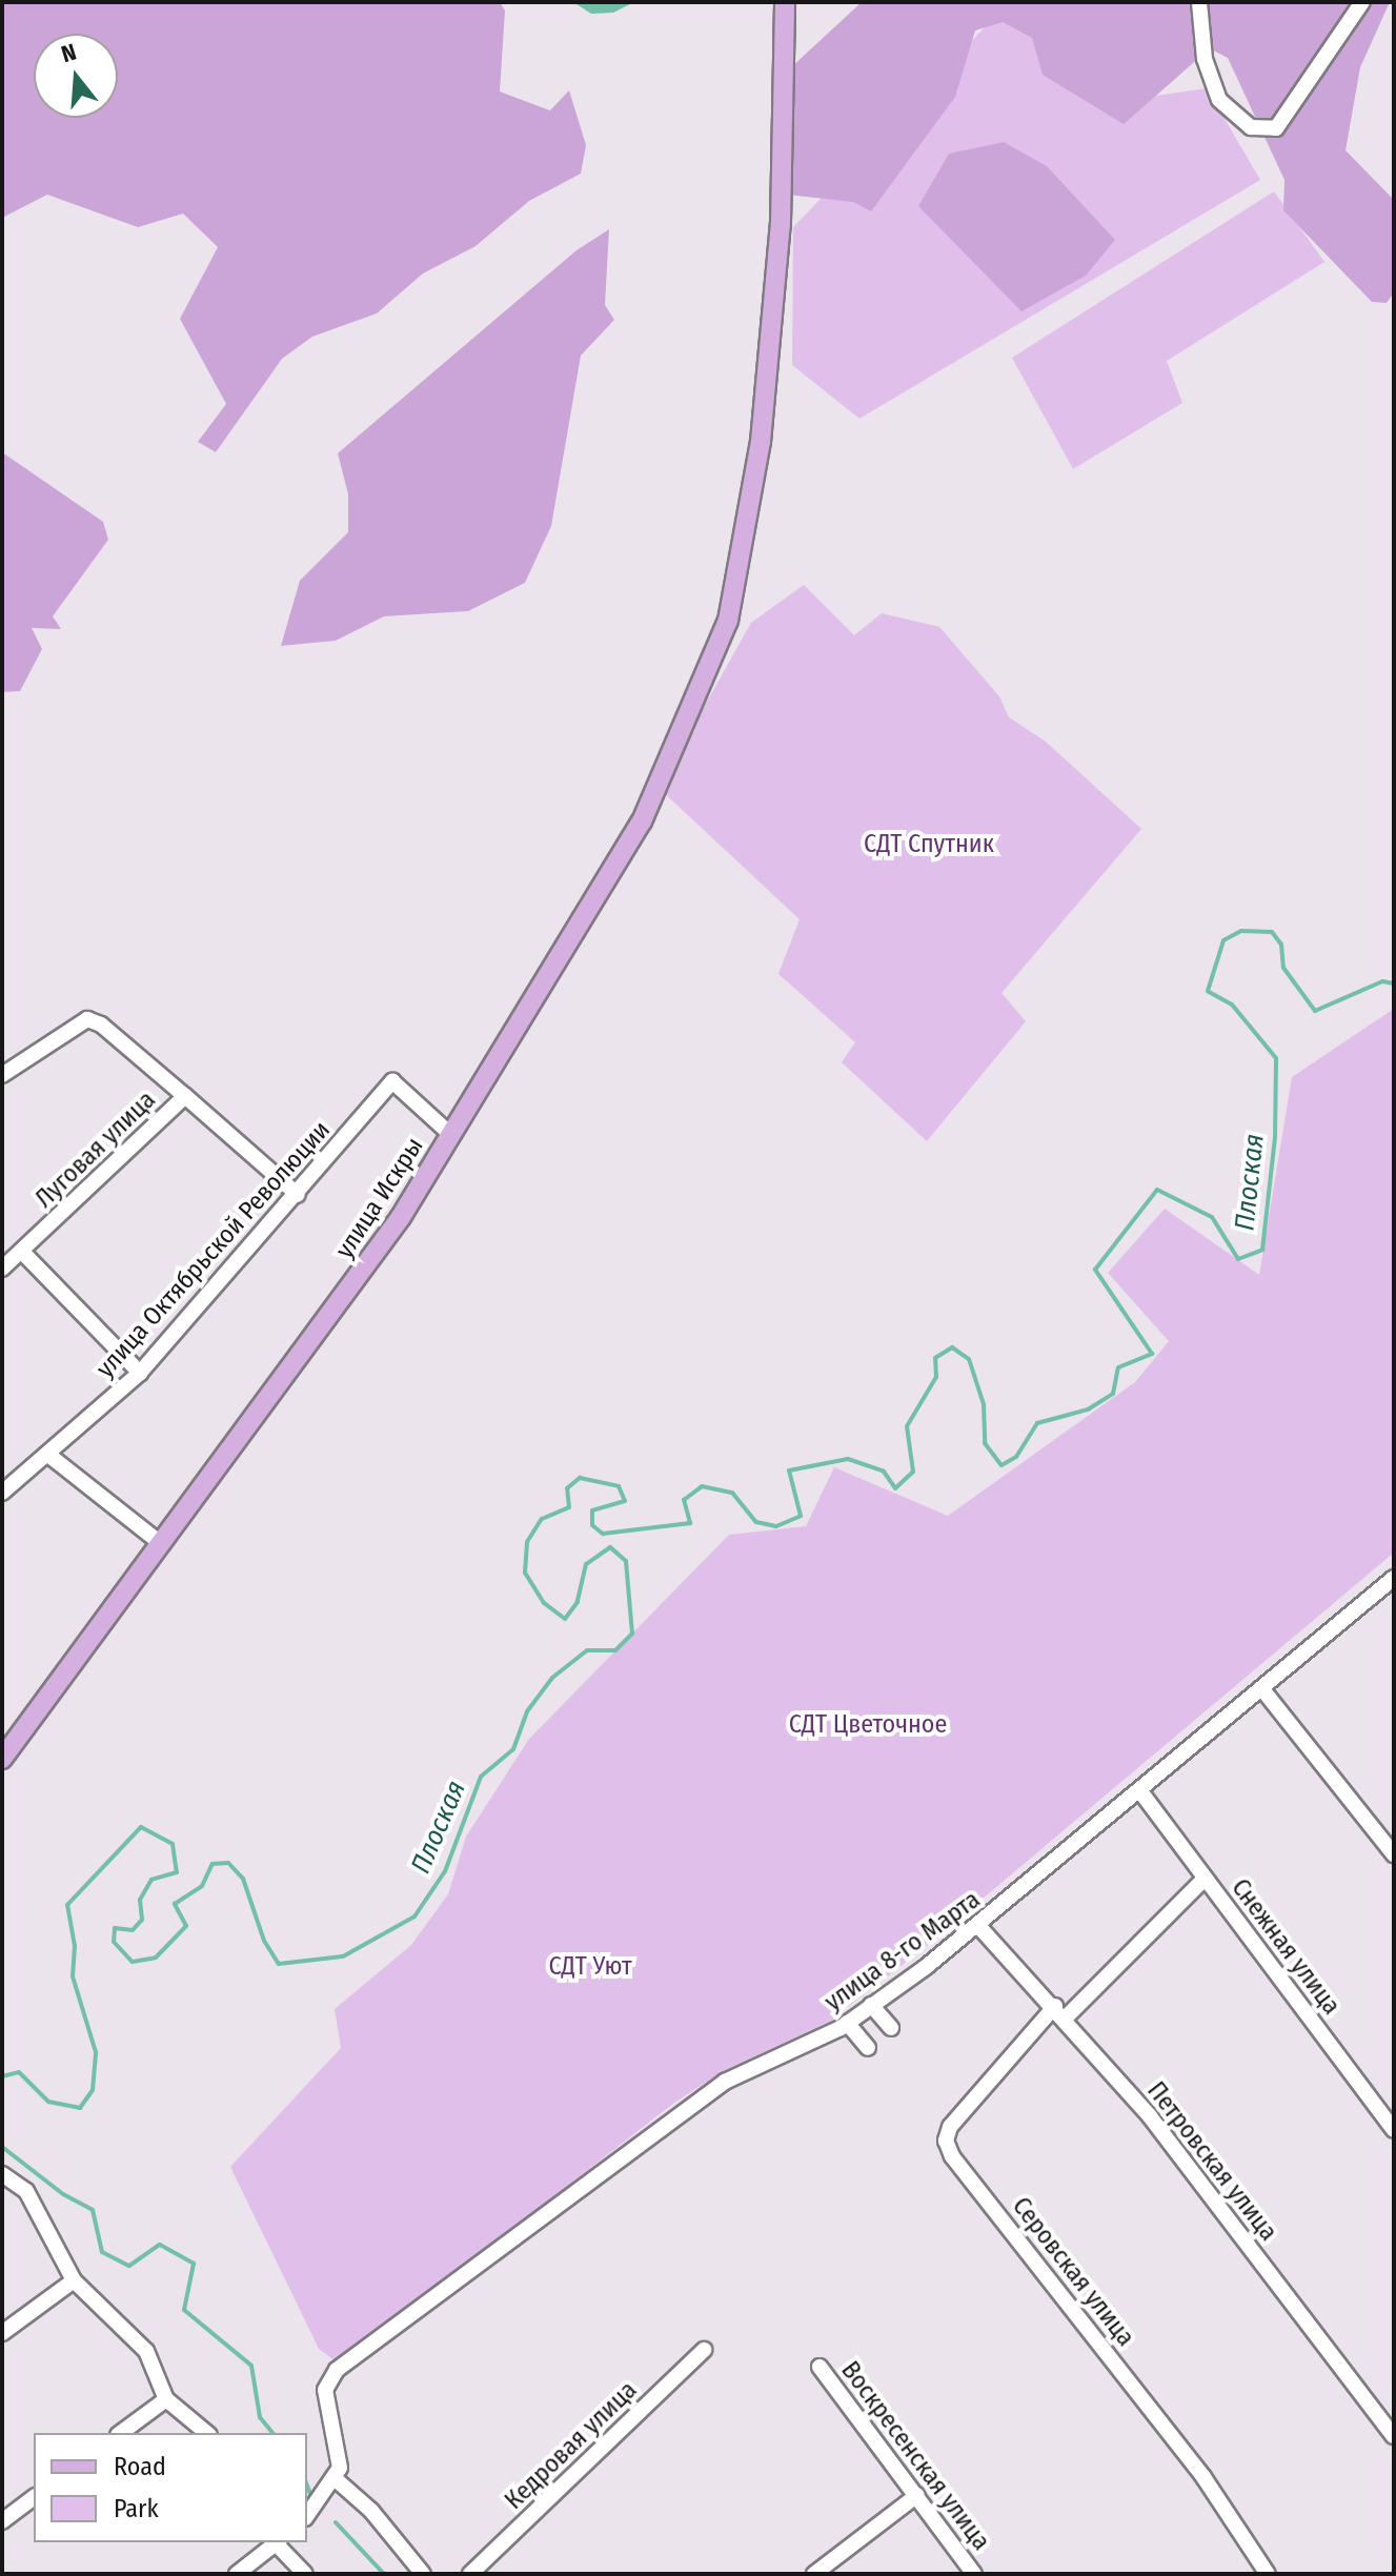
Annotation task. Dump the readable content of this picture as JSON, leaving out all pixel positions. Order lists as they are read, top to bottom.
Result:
{
  "streets": {
    "main road": ["улица Искры"],
    "street": [
      "Луговая улица",
      "улица Октябрьской Революции",
      "Снежная улица",
      "улица 8-го Марта",
      "Петровская улица",
      "Серовская улица",
      "Кедровая улица",
      "Воскресенская улица"
    ]
  },
  "crossings": [
    ["Луговая улица", "улица Октябрьской Революции"],
    ["улица Искры", "улица Октябрьской Революции"],
    ["Снежная улица", "улица 8-го Марта"],
    ["улица 8-го Марта", "Петровская улица"],
    ["Петровская улица", "Серовская улица"]
  ],
  "water": ["Плоская"],
  "parks": ["СДТ Спутник", "СДТ Цветочное", "СДТ Уют"],
  "legend": ["Road", "Park"],
  "north": "top"
}
